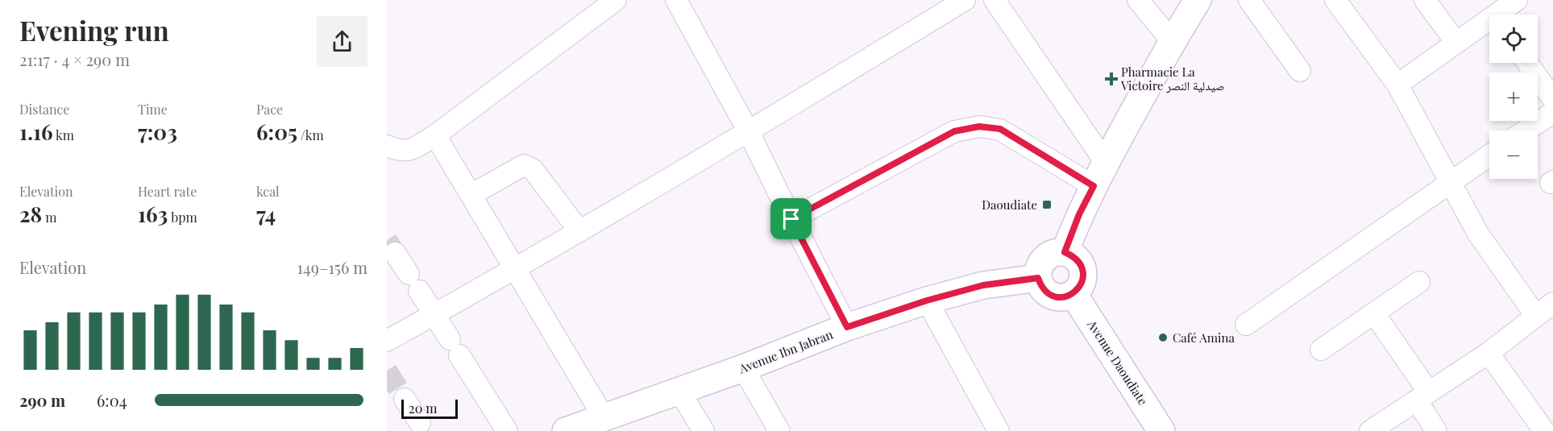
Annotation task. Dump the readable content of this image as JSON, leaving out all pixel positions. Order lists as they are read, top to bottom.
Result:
{
  "streets": {
    "street": ["Avenue Ibn Jabran", "Avenue Daoudiate"]
  },
  "crossings": [
    ["Avenue Ibn Jabran", "Avenue Daoudiate"]
  ],
  "places": {
    "health": ["Pharmacie La Victoire صيدلية النصر"],
    "transit": ["Daoudiate"],
    "other": ["Café Amina"]
  },
  "scale_bar": "20 m",
  "page": {
    "heading": ["Evening run", "21:17 · 4 × 290 m"],
    "map_buttons": ["+", "−"],
    "stats": [
      ["Distance", "1.16 km"],
      ["Time", "7:03"],
      ["Pace", "6:05 /km"],
      ["Elevation", "28 m"],
      ["Heart rate", "163 bpm"],
      ["kcal", "74"]
    ],
    "chart": ["Elevation", "149–156 m"],
    "list": [
      {
        "name": "290 m",
        "note": "6:04"
      }
    ],
    "scale": "20 m"
  }
}
